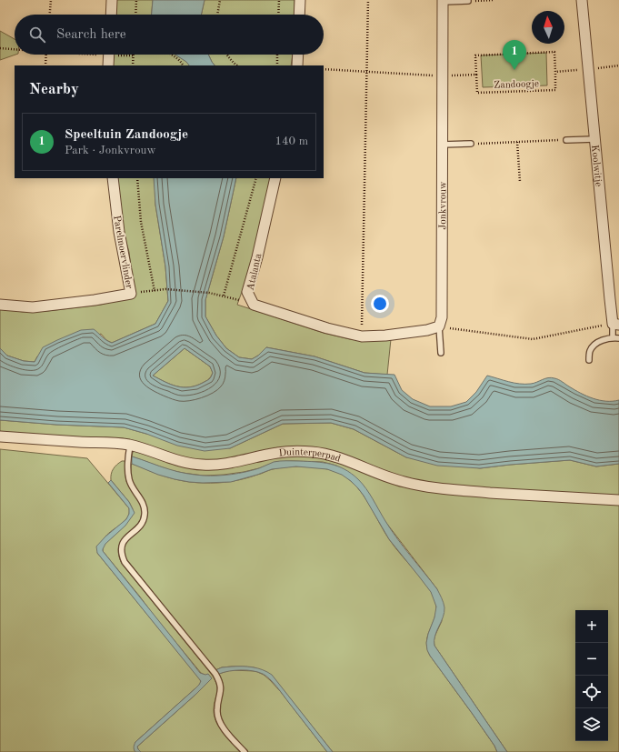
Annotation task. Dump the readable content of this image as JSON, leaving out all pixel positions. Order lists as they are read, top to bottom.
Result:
{
  "streets": {
    "street": [
      "Koolwitje",
      "Jonkvrouw",
      "Parelmoervlinder",
      "Atalanta",
      "Duinterperpad"
    ],
    "path": ["Zandoogje"]
  },
  "north": "top",
  "page": {
    "search": "Search here",
    "pins": "1",
    "heading": "Nearby",
    "list": [
      {
        "mark": "1",
        "name": "Speeltuin Zandoogje",
        "note": "Park · Jonkvrouw",
        "value": "140 m"
      }
    ],
    "map_buttons": ["+", "−"]
  }
}
